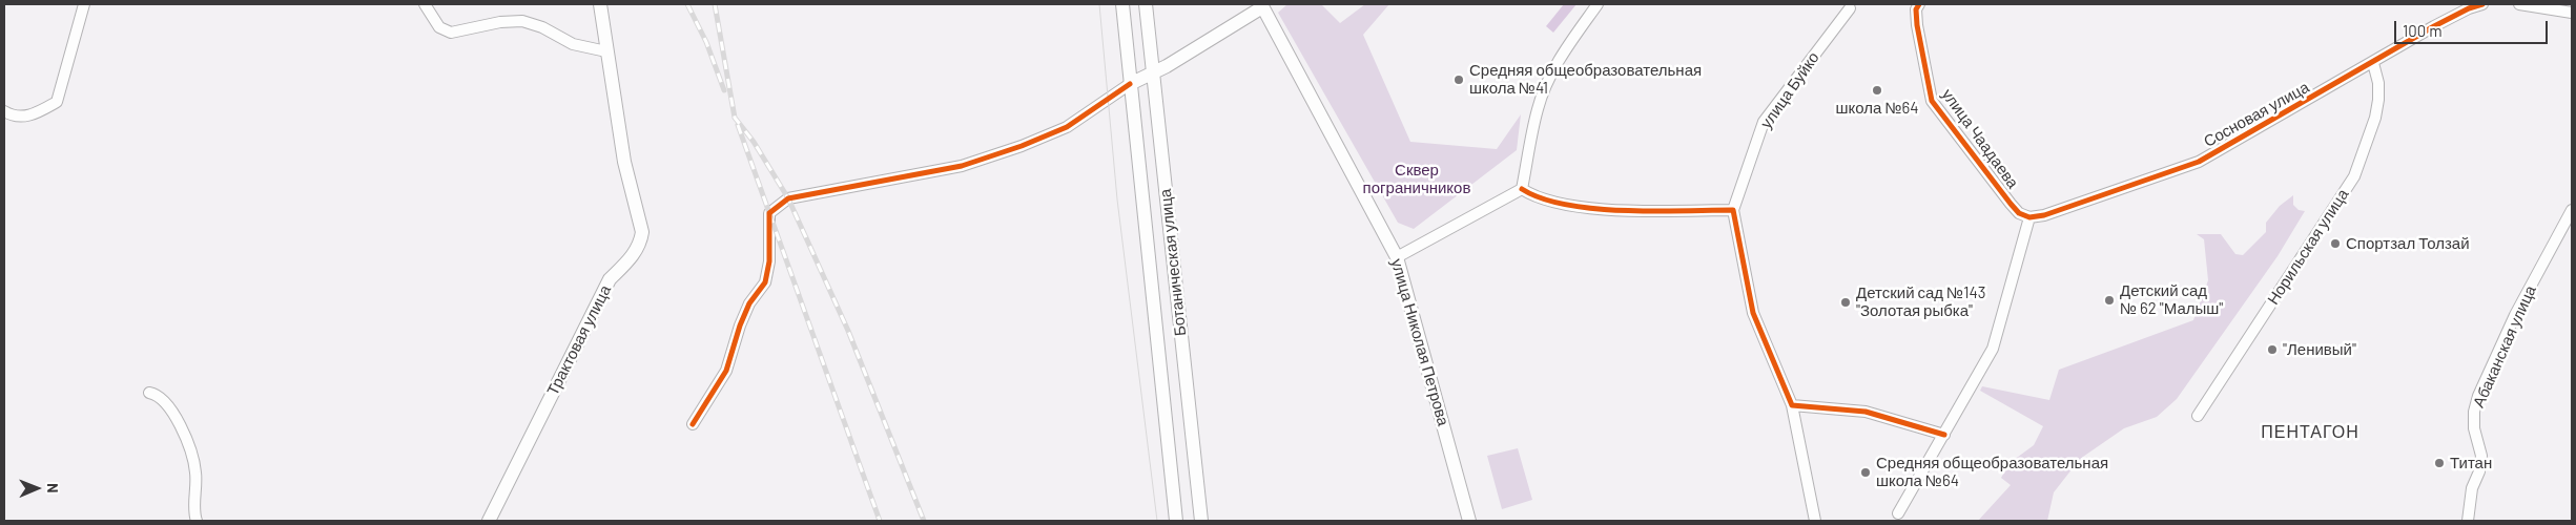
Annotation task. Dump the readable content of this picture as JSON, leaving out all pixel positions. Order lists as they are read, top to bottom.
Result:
{
  "streets": {
    "main road": ["Ботаническая улица", "Трактовая улица", "улица Николая Петрова"],
    "street": [
      "улица Буйко",
      "Сосновая улица",
      "улица Чаадаева",
      "Норильская улица",
      "Абаканская улица"
    ]
  },
  "crossings": [
    ["Сосновая улица", "улица Чаадаева"],
    ["Сосновая улица", "Норильская улица"]
  ],
  "districts": ["ПЕНТАГОН"],
  "parks": ["Сквер пограничников"],
  "places": [
    "Средняя общеобразовательная школа №41",
    "школа №64",
    "Спортзал Толзай",
    "Детский сад № 62 \"Малыш\"",
    "Детский сад №143 \"Золотая рыбка\"",
    "\"Ленивый\"",
    "Титан",
    "Средняя общеобразовательная школа №64"
  ],
  "scale_bar": "100 m",
  "north": "right"
}
